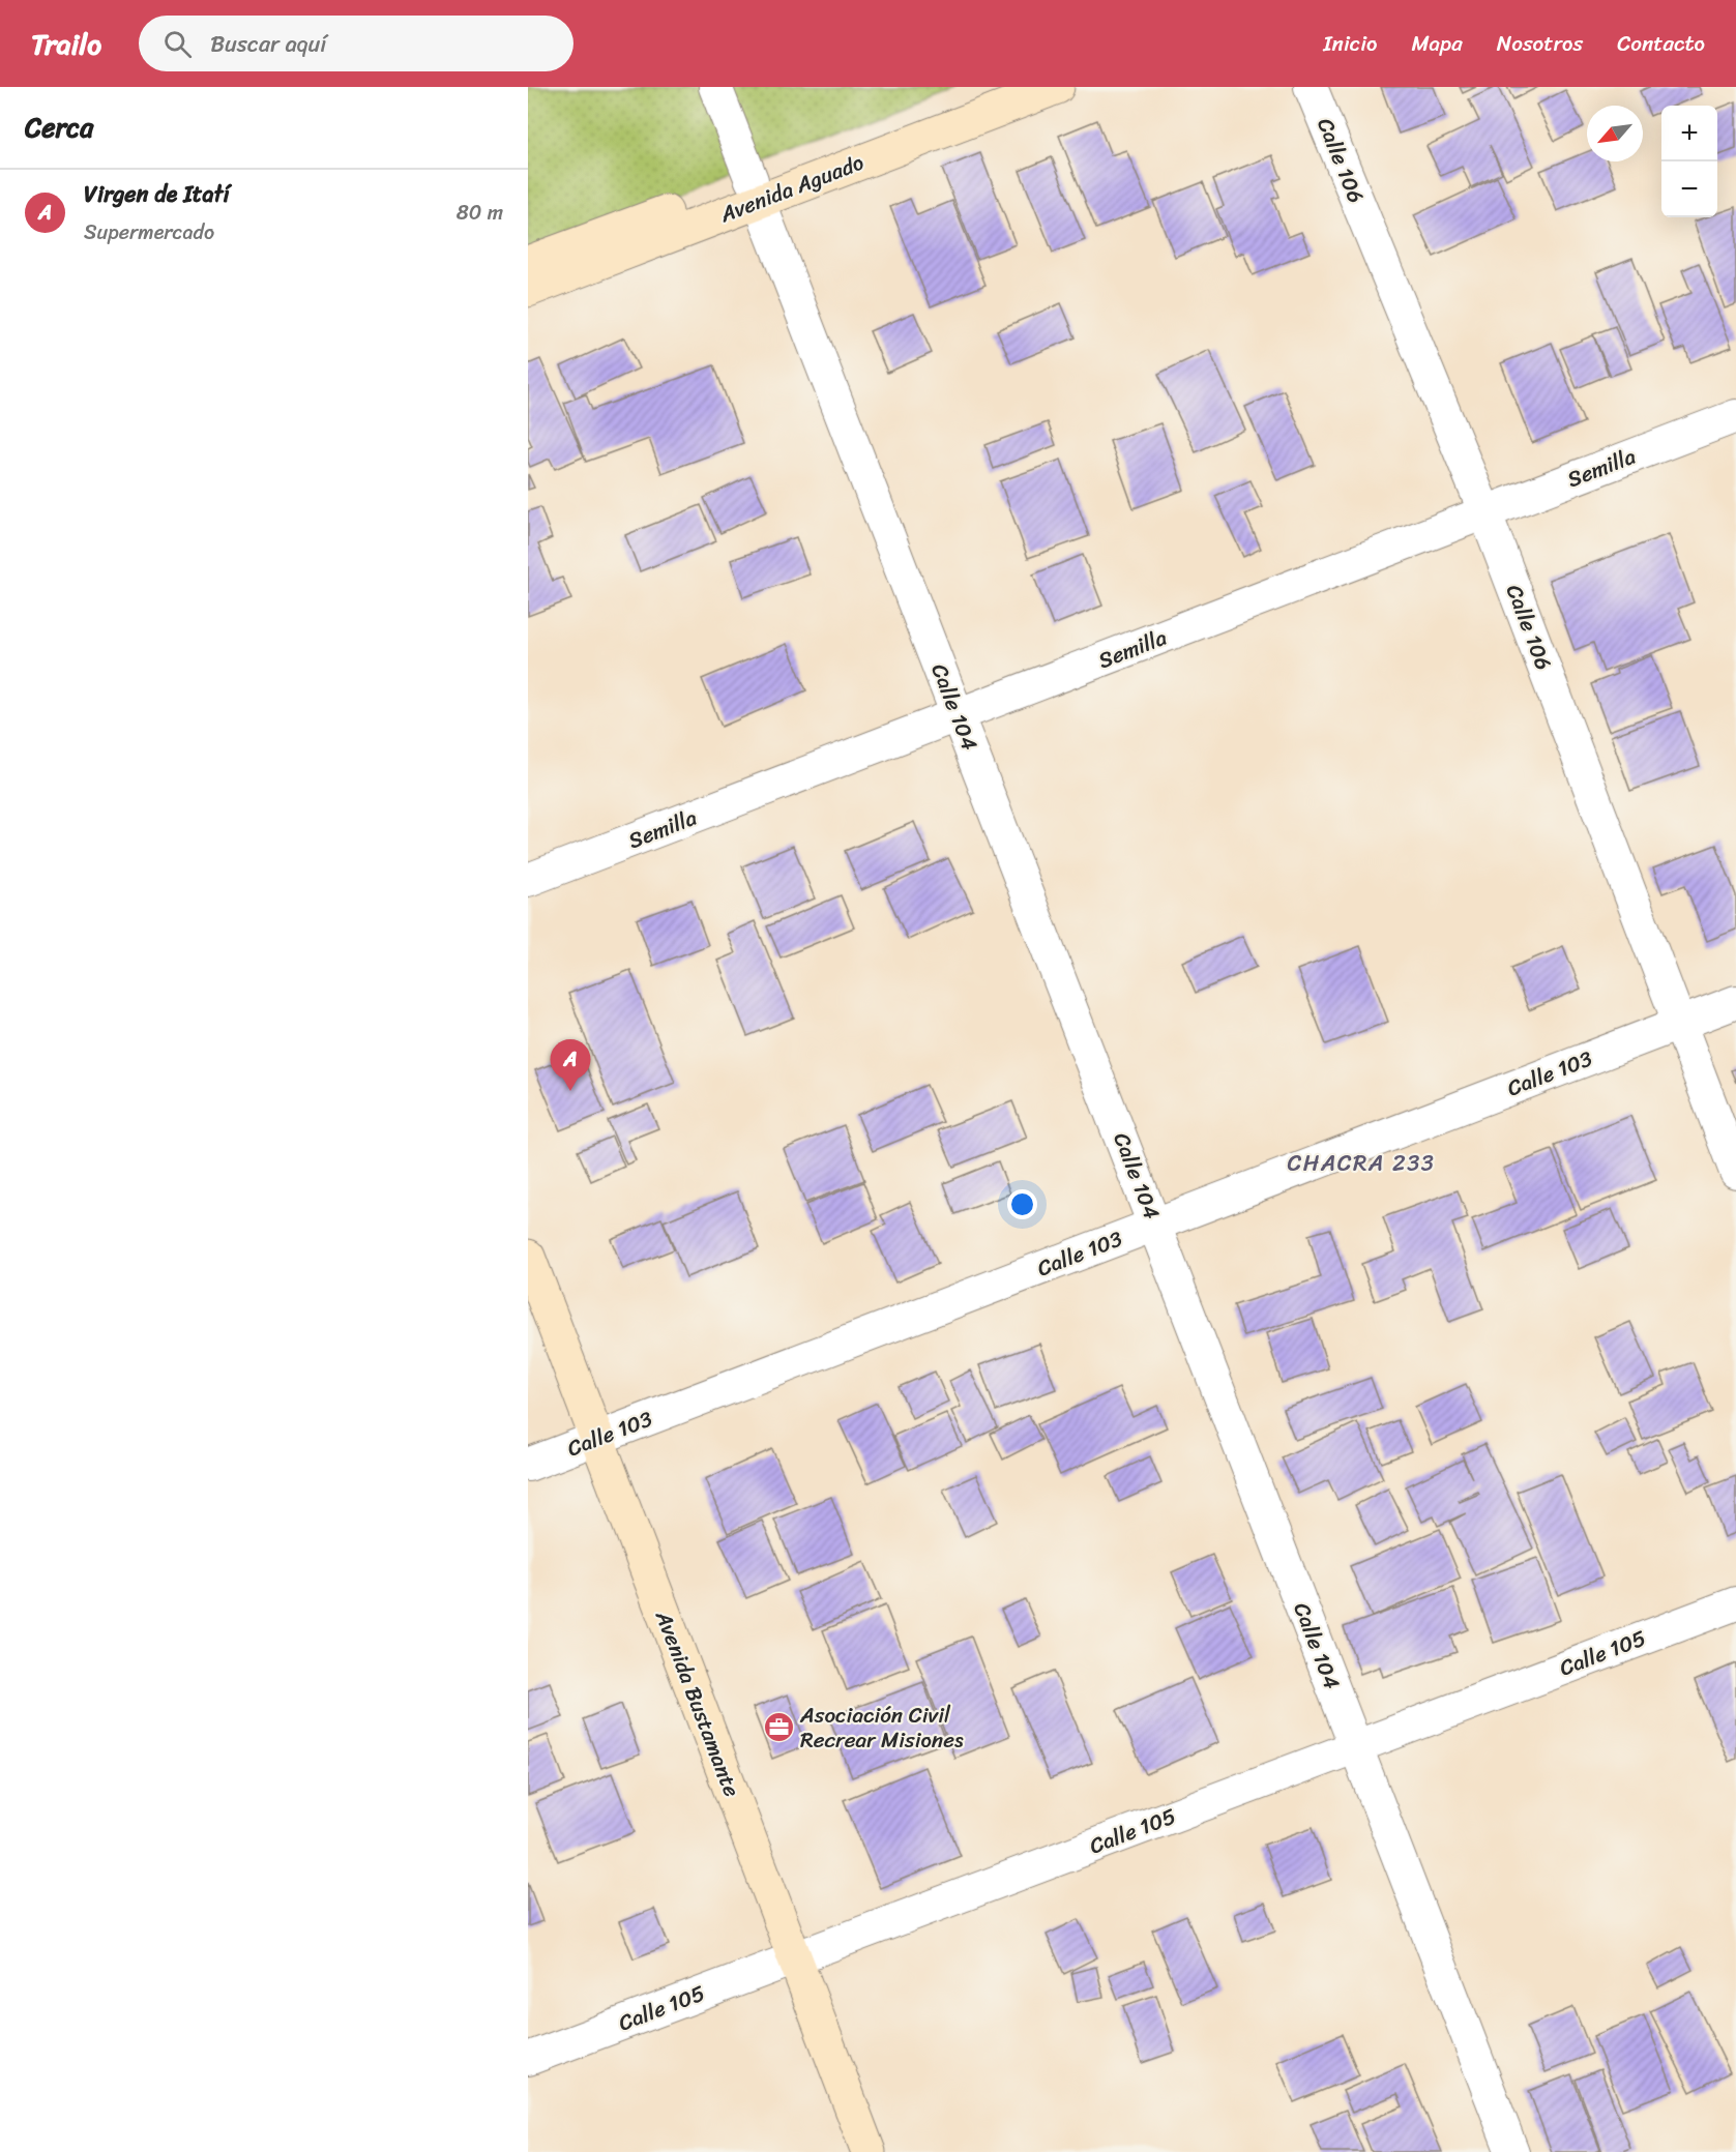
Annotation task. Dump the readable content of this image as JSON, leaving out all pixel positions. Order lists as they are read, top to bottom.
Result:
{
  "streets": {
    "main road": ["Avenida Aguado", "Avenida Bustamante"],
    "street": [
      "Calle 106",
      "Semilla",
      "Calle 104",
      "Calle 103",
      "Calle 105"
    ]
  },
  "crossings": [
    ["Calle 106", "Semilla"],
    ["Calle 106", "Calle 103"],
    ["Avenida Aguado", "Calle 104"],
    ["Semilla", "Calle 104"],
    ["Calle 104", "Calle 103"],
    ["Calle 104", "Calle 105"],
    ["Calle 103", "Avenida Bustamante"],
    ["Calle 105", "Avenida Bustamante"]
  ],
  "districts": ["CHACRA 233"],
  "places": {
    "office": ["Asociación Civil Recrear Misiones"]
  },
  "north": "bottom left",
  "page": {
    "header": "Trailo",
    "search": "Buscar aquí",
    "nav": [
      "Inicio",
      "Mapa",
      "Nosotros",
      "Contacto"
    ],
    "heading": "Cerca",
    "map_buttons": ["+", "−"],
    "list": [
      {
        "mark": "A",
        "name": "Virgen de Itatí",
        "note": "Supermercado",
        "value": "80 m"
      }
    ],
    "pins": "A"
  }
}
